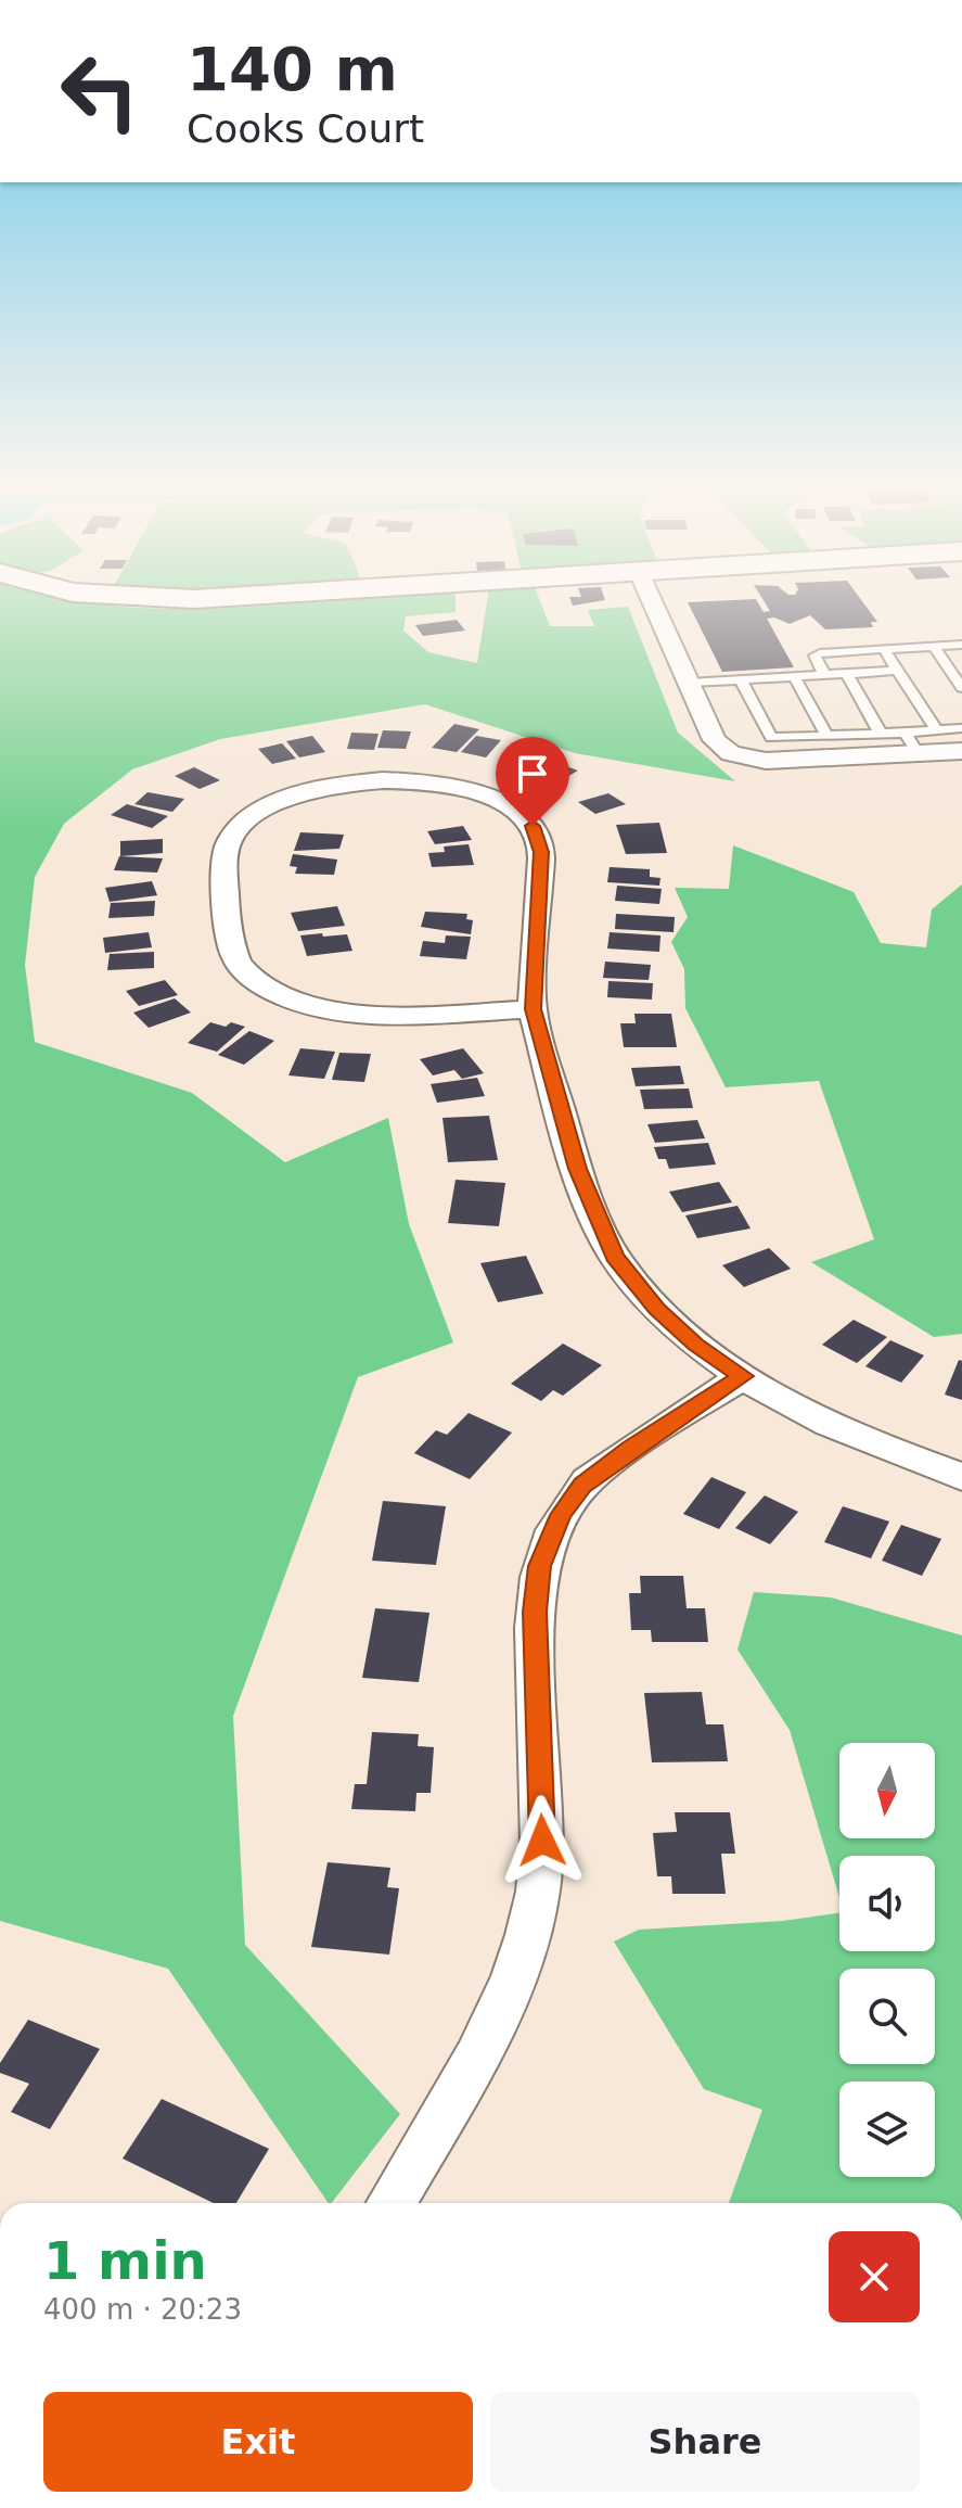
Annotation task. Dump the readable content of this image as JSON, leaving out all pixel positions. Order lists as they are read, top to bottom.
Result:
{
  "north": "bottom",
  "page": {
    "turn": ["140 m", "Cooks Court"],
    "heading": ["1 min", "400 m · 20:23"],
    "buttons": ["Exit", "Share"]
  }
}
